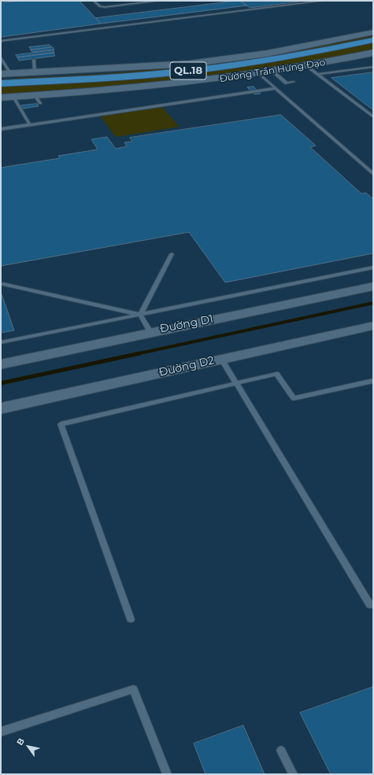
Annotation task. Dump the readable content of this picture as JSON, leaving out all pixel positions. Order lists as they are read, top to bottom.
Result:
{
  "streets": {
    "highway": ["QL.18", "Đường Trần Hưng Đạo"],
    "street": ["Đường D1", "Đường D2"]
  },
  "north": "top left"
}
